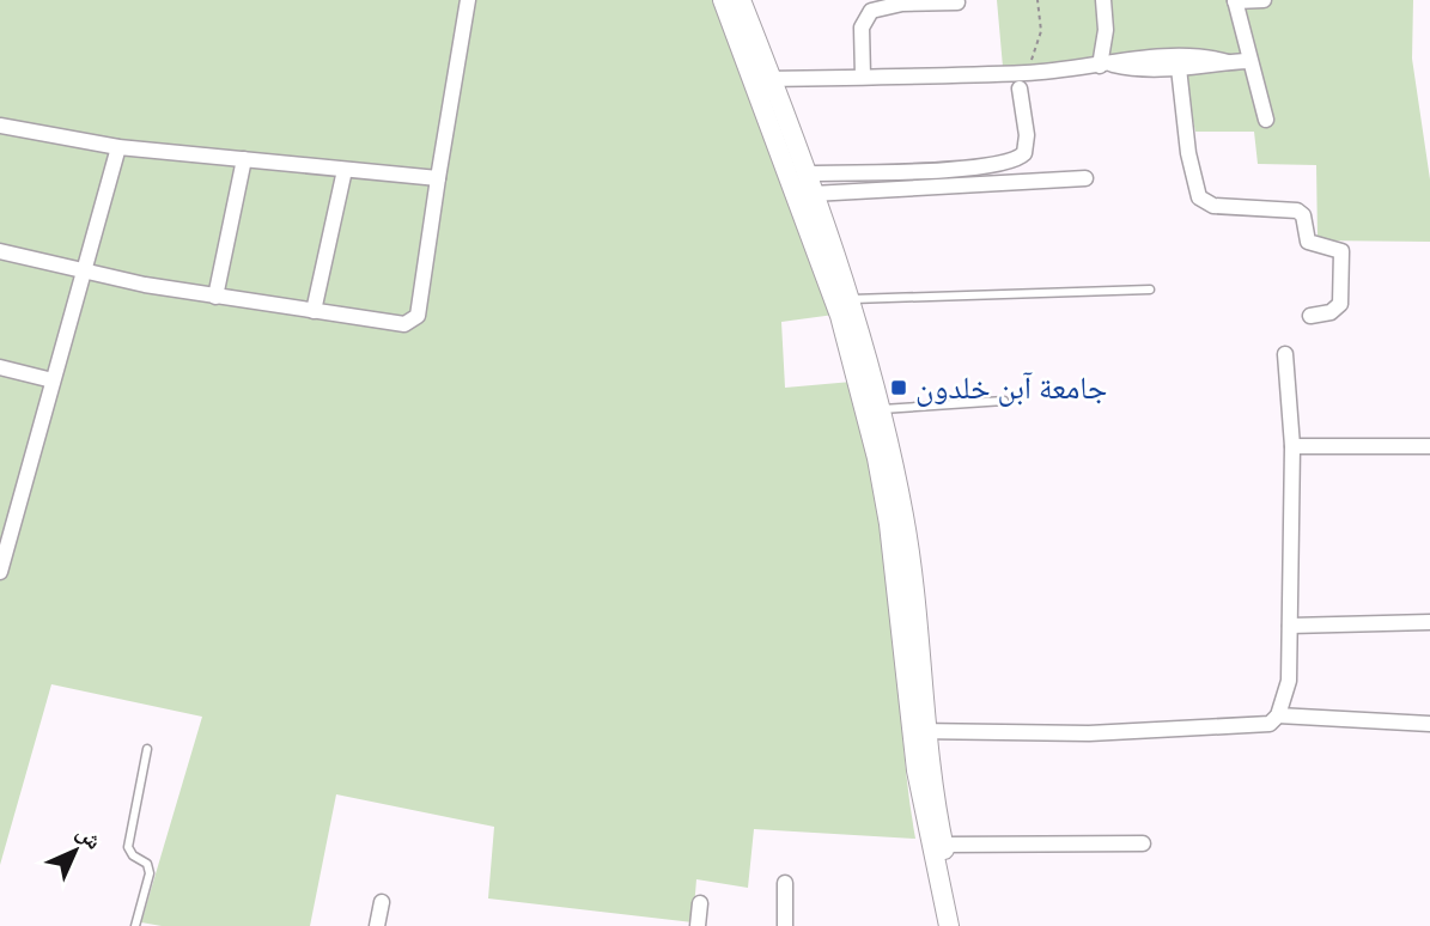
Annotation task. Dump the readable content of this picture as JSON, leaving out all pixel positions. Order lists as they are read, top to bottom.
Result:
{
  "places": {
    "transit": ["جامعة آبن خلدون"]
  },
  "north": "top right"
}
